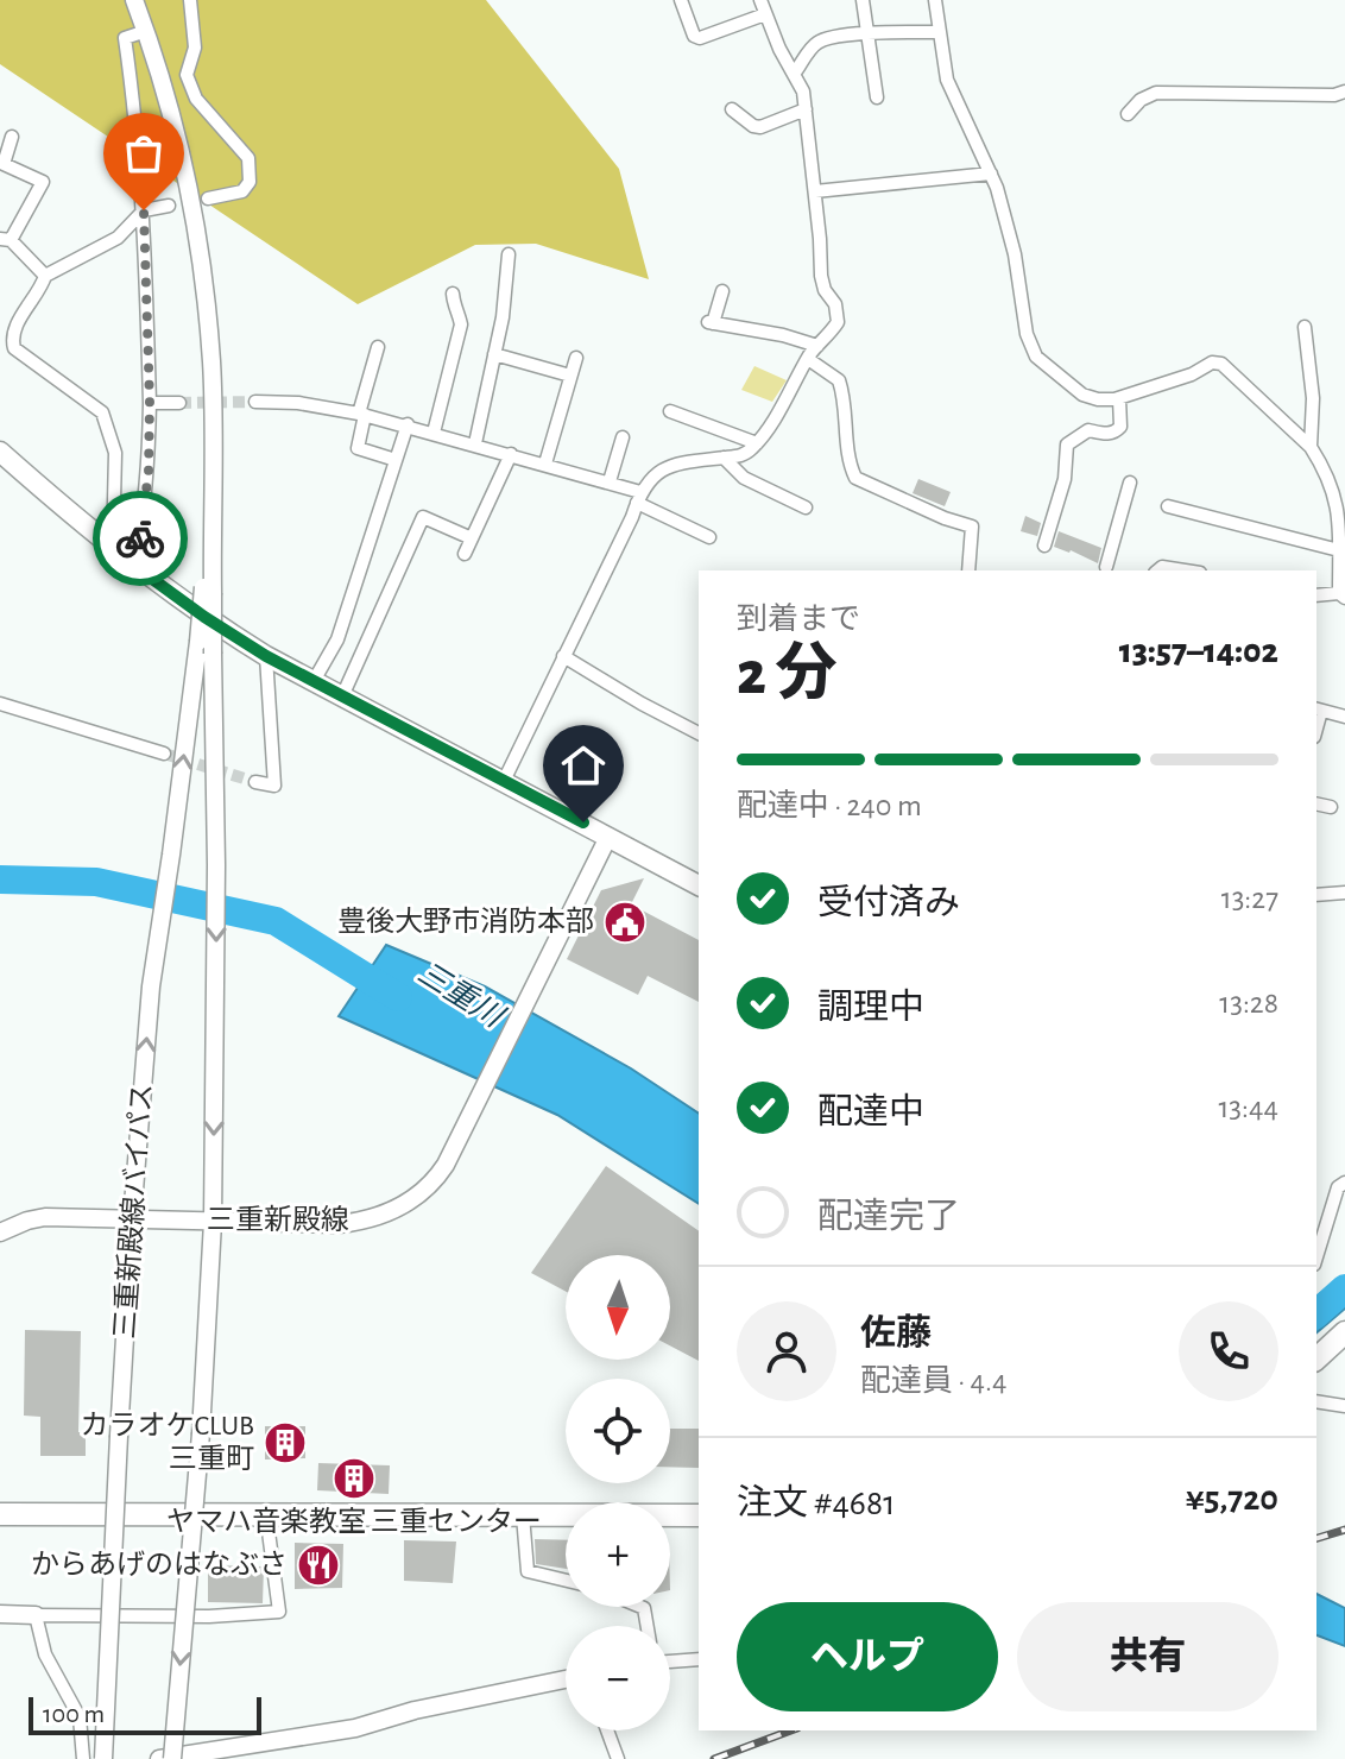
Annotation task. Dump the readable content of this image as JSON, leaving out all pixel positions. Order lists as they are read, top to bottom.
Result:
{
  "streets": {
    "main road": ["三重新殿線バイパス", "三重新殿線"]
  },
  "crossings": [
    ["三重新殿線バイパス", "三重新殿線"]
  ],
  "water": ["三重川"],
  "places": {
    "public building": ["豊後大野市消防本部"],
    "building": ["カラオケCLUB 三重町", "ヤマハ音楽教室 三重センター"],
    "restaurant": ["からあげのはなぶさ"]
  },
  "scale_bar": "100 m",
  "north": "bottom",
  "page": {
    "heading": ["2 分", "到着まで", "13:57–14:02"],
    "panel": [
      "佐藤",
      "配達員 · 4.4",
      "注文 #4681",
      "¥5,720"
    ],
    "bar": "配達中 · 240 m",
    "list": [
      ["受付済み", "13:27"],
      ["調理中", "13:28"],
      ["配達中", "13:44"],
      "配達完了"
    ],
    "map_buttons": ["+", "−"],
    "buttons": ["ヘルプ", "共有"],
    "scale": "100 m"
  }
}
